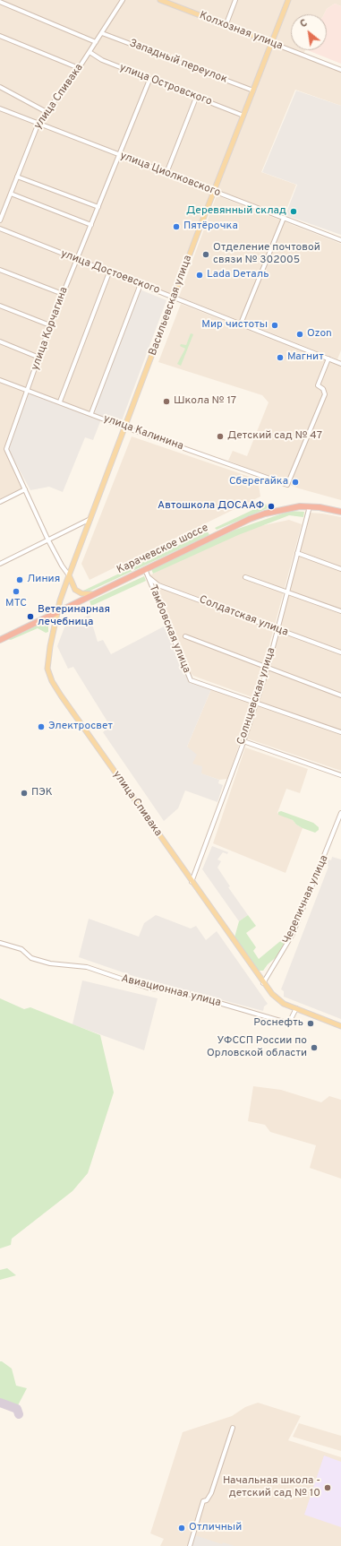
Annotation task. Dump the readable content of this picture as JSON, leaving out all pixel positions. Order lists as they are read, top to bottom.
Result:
{
  "streets": {
    "highway": ["Карачевское шоссе"],
    "main road": ["Колхозная улица", "улица Спивака", "Васильевская улица"],
    "street": [
      "Западный переулок",
      "улица Островского",
      "улица Циолковского",
      "улица Достоевского",
      "улица Корчагина",
      "улица Калинина",
      "Солдатская улица",
      "Тамбовская улица",
      "Солнцевская улица",
      "Черепичная улица",
      "Авиационная улица"
    ]
  },
  "crossings": [
    ["Колхозная улица", "Васильевская улица"],
    ["Западный переулок", "улица Спивака"],
    ["Западный переулок", "Васильевская улица"],
    ["улица Островского", "улица Спивака"],
    ["улица Островского", "Васильевская улица"],
    ["улица Островского", "улица Корчагина"],
    ["улица Спивака", "улица Циолковского"],
    ["улица Спивака", "Васильевская улица"],
    ["улица Спивака", "Карачевское шоссе"],
    ["улица Спивака", "Солнцевская улица"],
    ["улица Спивака", "Черепичная улица"],
    ["улица Циолковского", "Васильевская улица"],
    ["улица Циолковского", "улица Корчагина"],
    ["улица Достоевского", "Васильевская улица"],
    ["улица Достоевского", "улица Корчагина"],
    ["улица Достоевского", "улица Калинина"],
    ["Васильевская улица", "улица Корчагина"],
    ["Васильевская улица", "улица Калинина"],
    ["Васильевская улица", "Карачевское шоссе"],
    ["улица Корчагина", "улица Калинина"],
    ["Карачевское шоссе", "Тамбовская улица"],
    ["Карачевское шоссе", "Солнцевская улица"],
    ["Солдатская улица", "Тамбовская улица"],
    ["Солдатская улица", "Солнцевская улица"],
    ["Тамбовская улица", "Солнцевская улица"]
  ],
  "places": [
    "Деревянный склад",
    "Пятёрочка",
    "Отделение почтовой связи № 302005",
    "Lada Dеталь",
    "Мир чистоты",
    "Ozon",
    "Магнит",
    "Школа № 17",
    "Детский сад № 47",
    "Сберегайка",
    "Автошкола ДОСААФ",
    "Линия",
    "МТС",
    "Ветеринарная лечебница",
    "Электросвет",
    "ПЭК",
    "Роснефть",
    "УФССП России по Орловской области",
    "Начальная школа - детский сад № 10",
    "Отличный"
  ],
  "north": "top left"
}
